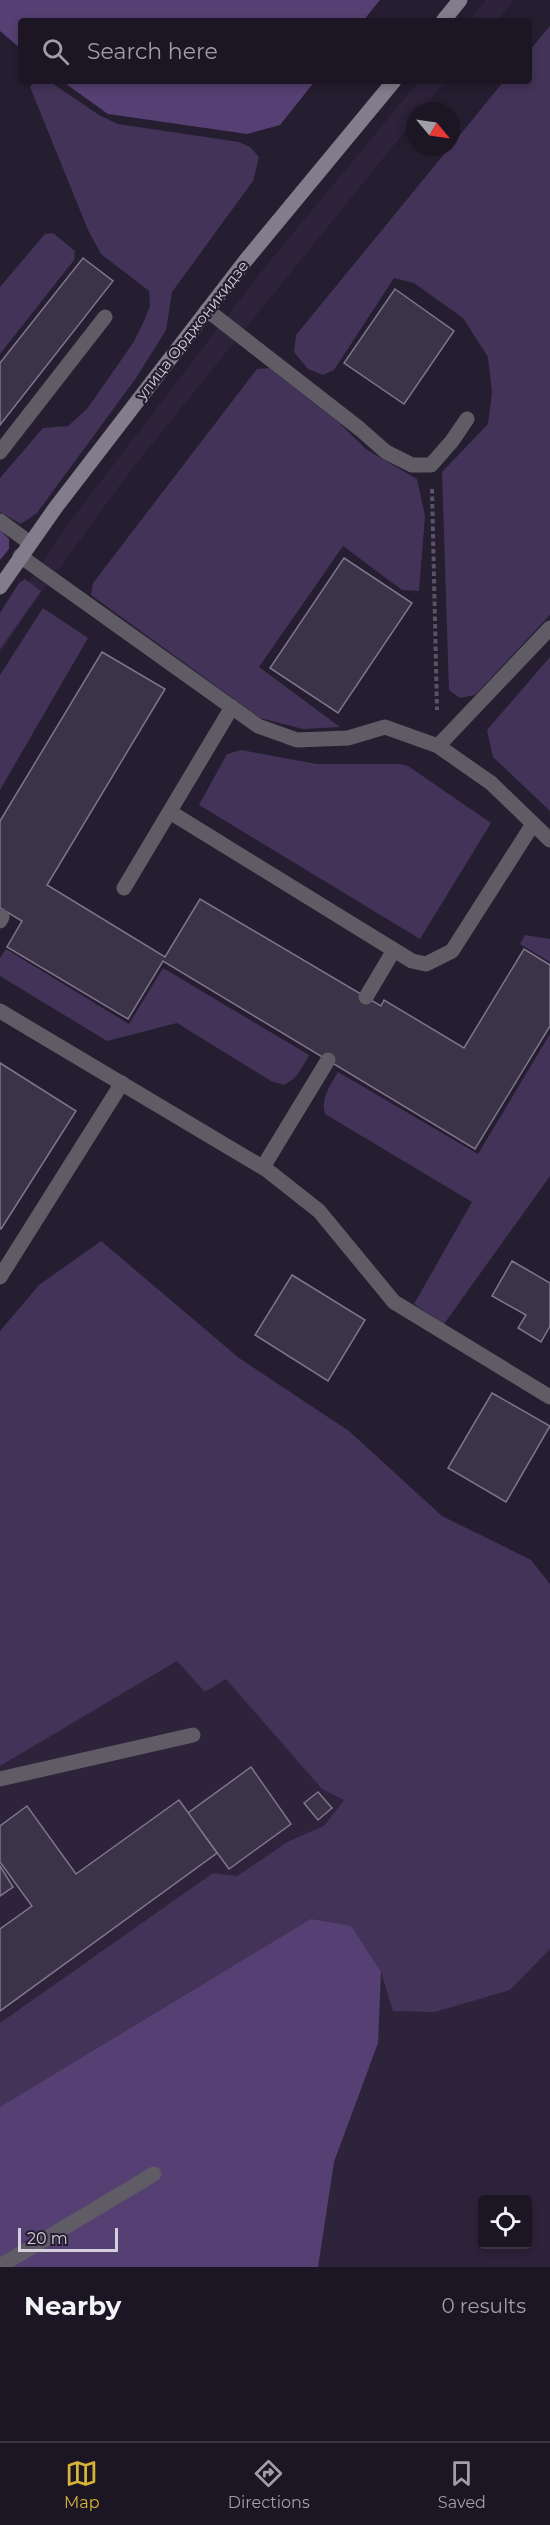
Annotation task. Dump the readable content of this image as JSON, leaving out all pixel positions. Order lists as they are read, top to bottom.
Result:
{
  "streets": {
    "main road": ["улица Орджоникидзе"]
  },
  "scale_bar": "20 m",
  "north": "bottom right",
  "page": {
    "search": "Search here",
    "scale": "20 m",
    "heading": ["Nearby", "0 results"],
    "nav": ["Map", "Directions", "Saved"]
  }
}
